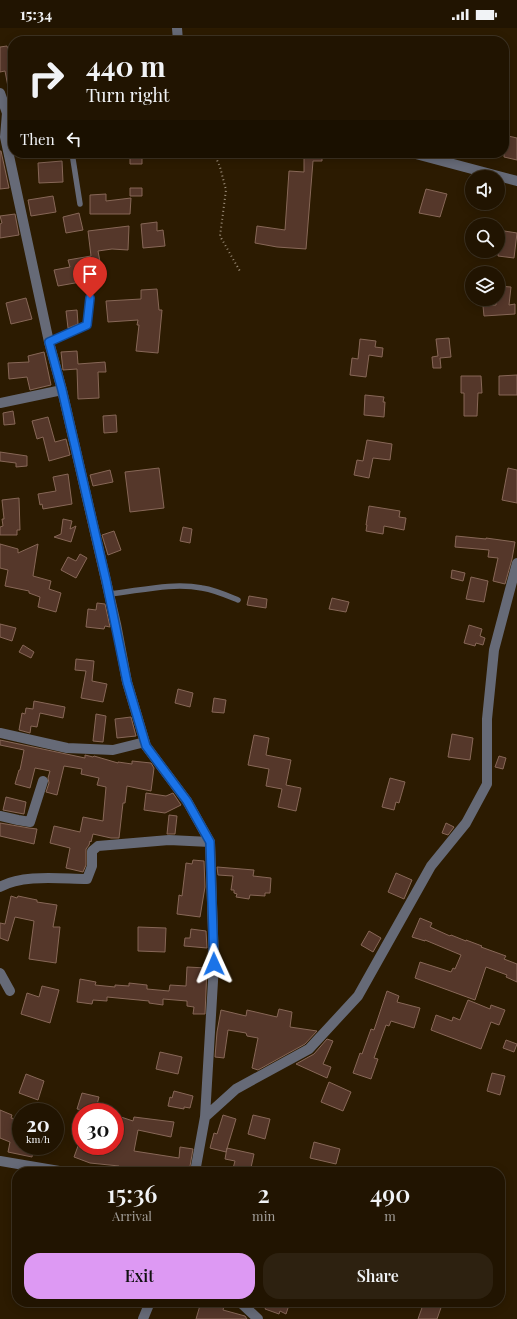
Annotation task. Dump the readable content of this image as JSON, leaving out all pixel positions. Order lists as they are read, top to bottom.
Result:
{
  "page": {
    "status": "15:34",
    "turn": ["440 m", "Turn right"],
    "then": "Then",
    "speed": "20 km/h",
    "limit": "30",
    "eta": [
      "15:36",
      "Arrival",
      "2",
      "min",
      "490",
      "m"
    ],
    "buttons": ["Exit", "Share"]
  }
}
